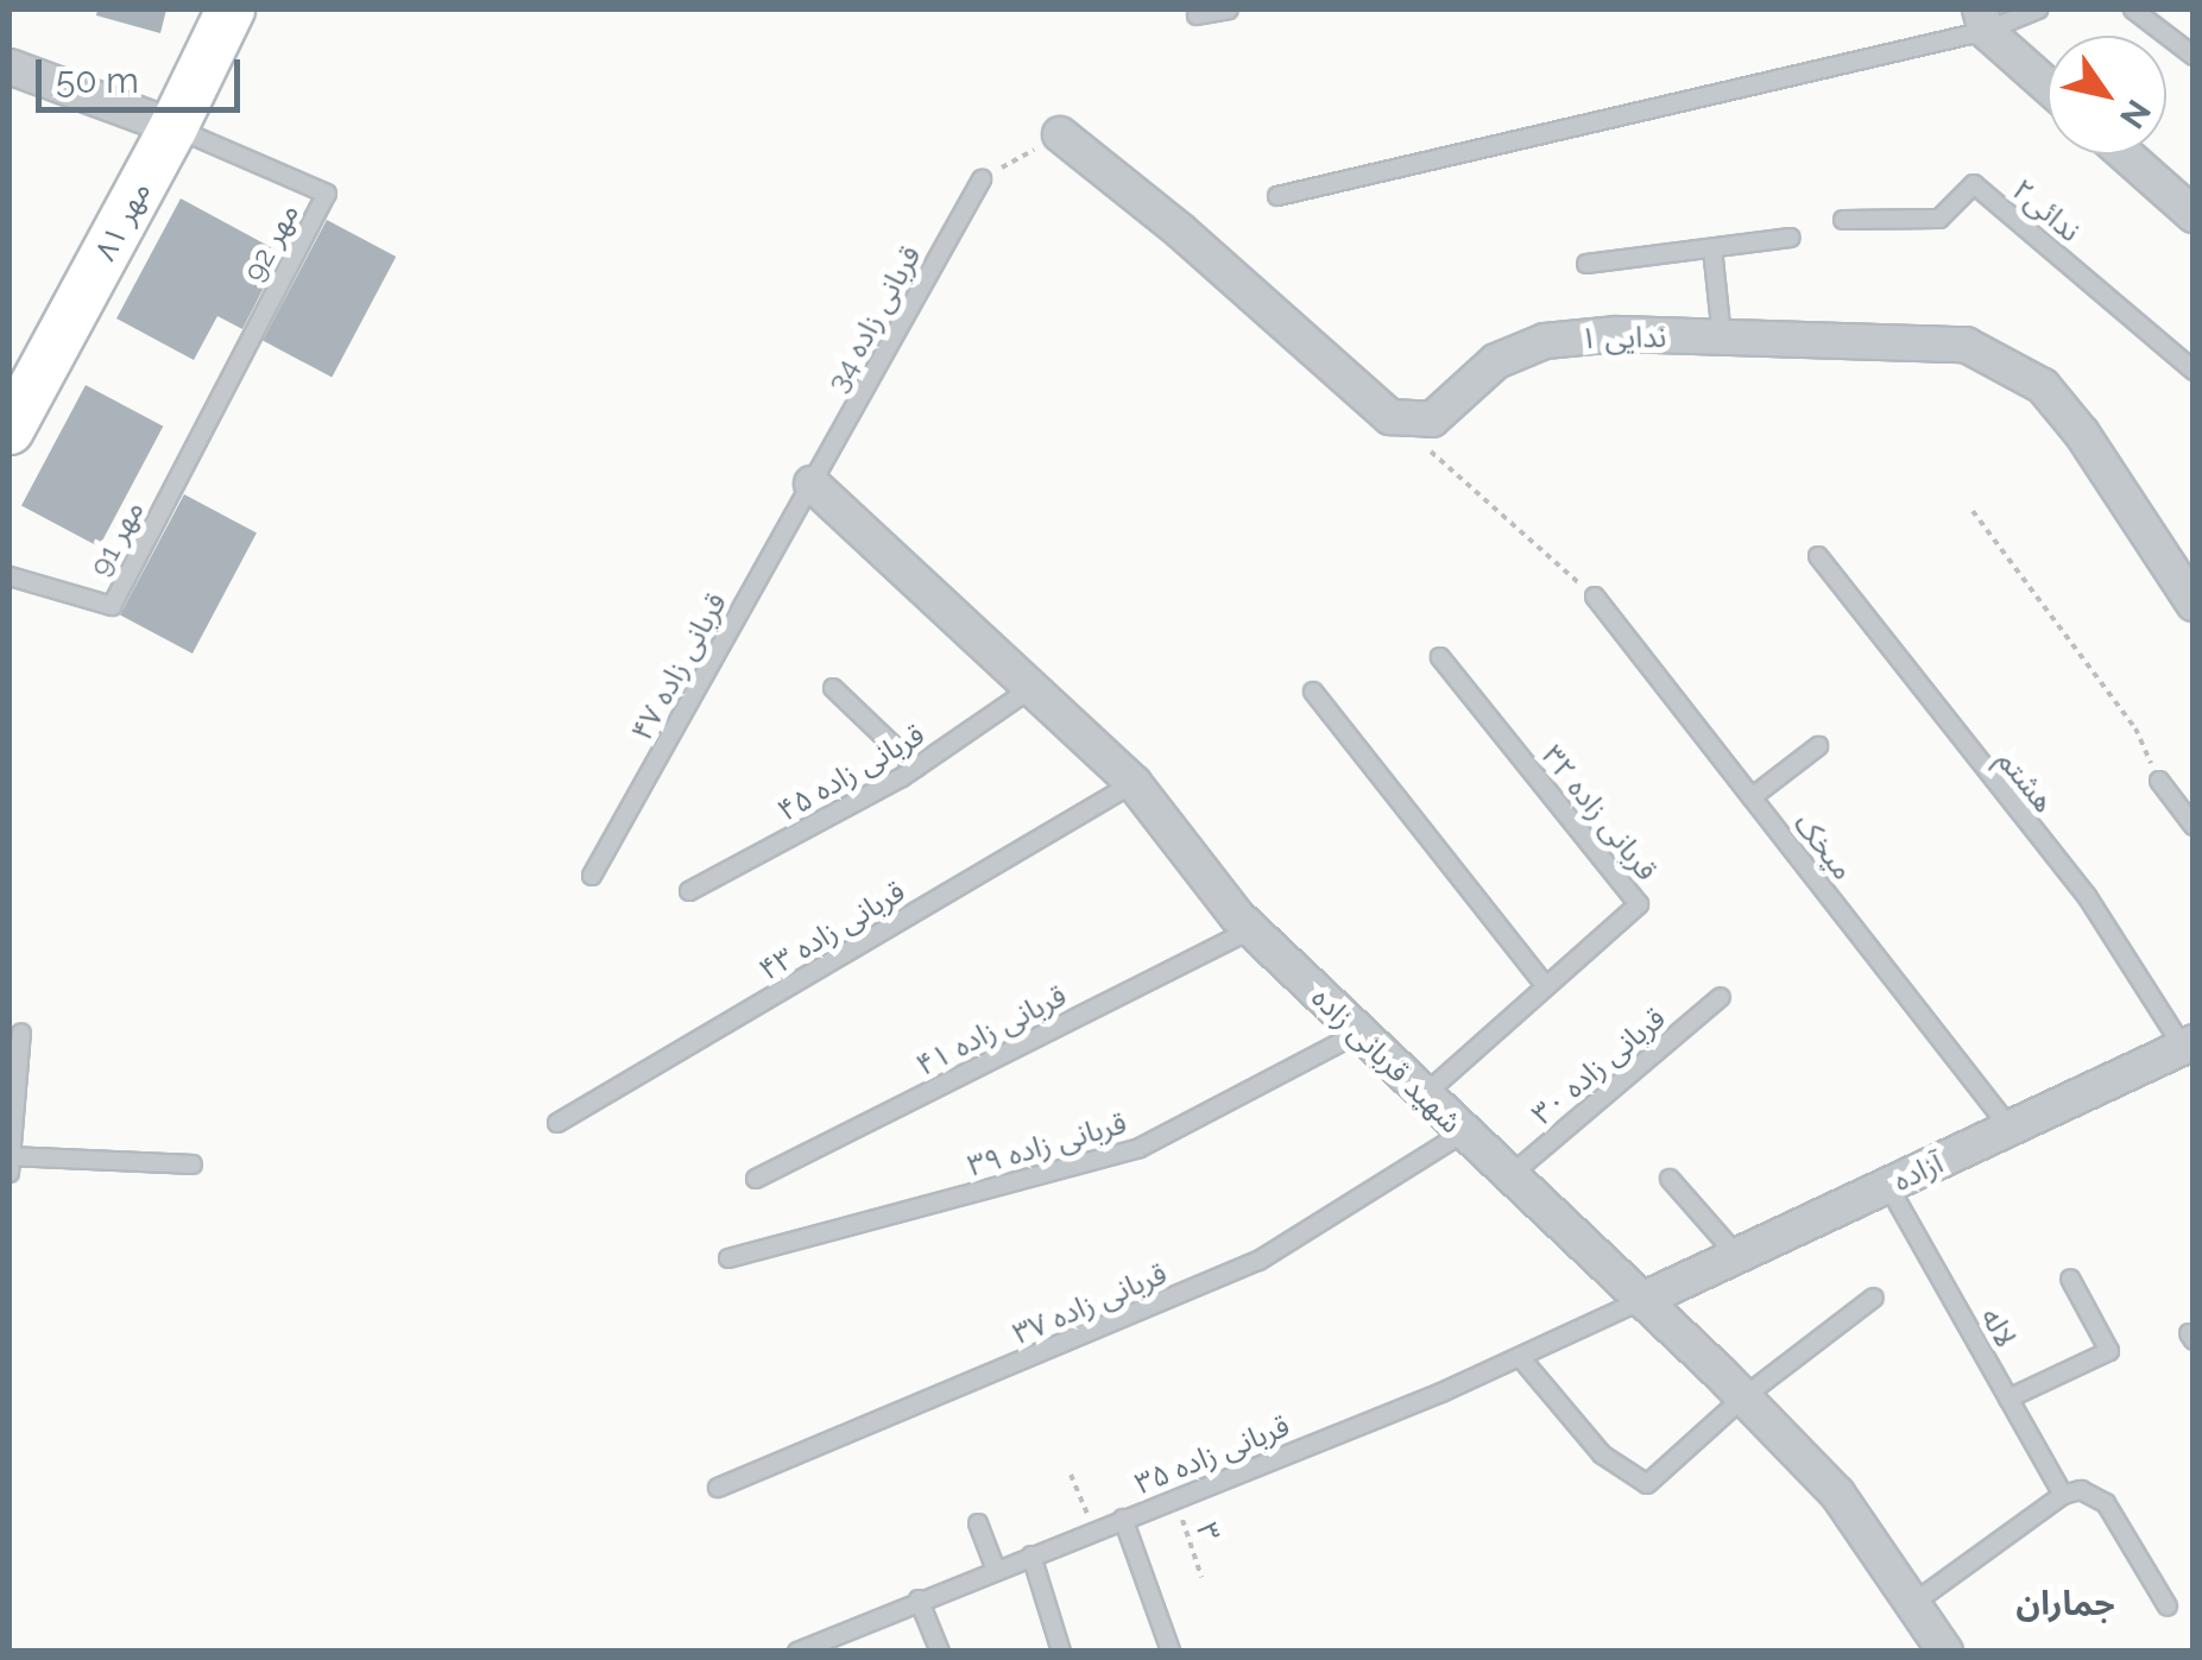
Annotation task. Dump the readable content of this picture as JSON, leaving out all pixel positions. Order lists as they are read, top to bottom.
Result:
{
  "streets": {
    "street": [
      "مهر ۸۱",
      "ندایی ۱",
      "شهید قربانی زاده",
      "آزاده"
    ],
    "lane": [
      "ندائی۲",
      "مهر 92",
      "قربانی زاده 34",
      "مهر 91",
      "قربانی زاده ۴۷",
      "قربانی زاده ۴۵",
      "هشتم",
      "قربانی زاده ۳۲",
      "میخک",
      "قربانی زاده ۴۳",
      "قربانی زاده ۴۱",
      "قربانی زاده ۳۰",
      "قربانی زاده ۳۹",
      "قربانی زاده ۳۷",
      "لاله",
      "قربانی زاده ۳۵"
    ],
    "path": ["۳"]
  },
  "crossings": [
    ["مهر ۸۱", "مهر 92"],
    ["مهر 92", "مهر 91"],
    ["قربانی زاده 34", "قربانی زاده ۴۷"],
    ["قربانی زاده 34", "شهید قربانی زاده"],
    ["قربانی زاده ۴۷", "شهید قربانی زاده"],
    ["قربانی زاده ۴۵", "شهید قربانی زاده"],
    ["هشتم", "آزاده"],
    ["قربانی زاده ۳۲", "شهید قربانی زاده"],
    ["میخک", "آزاده"],
    ["قربانی زاده ۴۳", "شهید قربانی زاده"],
    ["قربانی زاده ۴۱", "شهید قربانی زاده"],
    ["شهید قربانی زاده", "قربانی زاده ۳۰"],
    ["شهید قربانی زاده", "قربانی زاده ۳۹"],
    ["شهید قربانی زاده", "آزاده"],
    ["شهید قربانی زاده", "قربانی زاده ۳۷"],
    ["شهید قربانی زاده", "قربانی زاده ۳۵"],
    ["آزاده", "لاله"],
    ["آزاده", "قربانی زاده ۳۵"],
    ["قربانی زاده ۳۵", "۳"]
  ],
  "districts": ["جماران"],
  "scale_bar": "50 m",
  "north": "bottom right"
}
